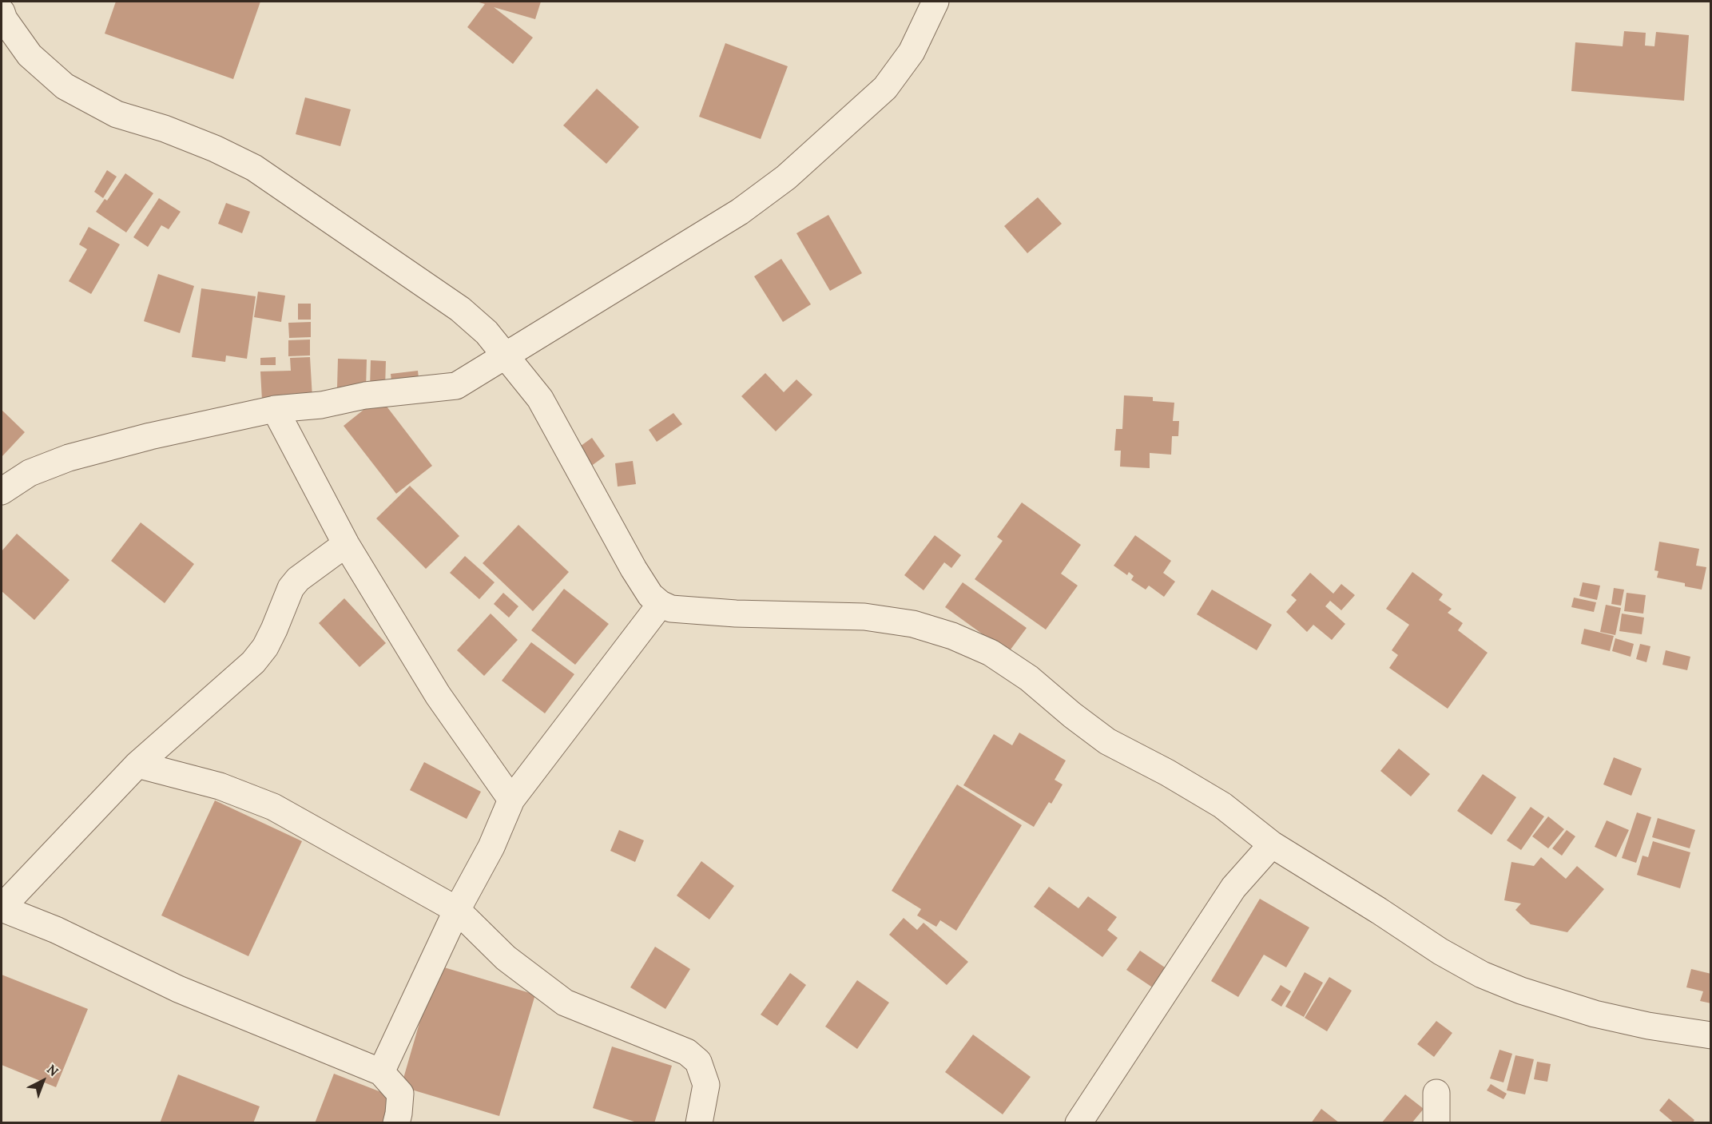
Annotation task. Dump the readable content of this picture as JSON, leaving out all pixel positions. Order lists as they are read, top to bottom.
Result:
{
  "north": "top right"
}
